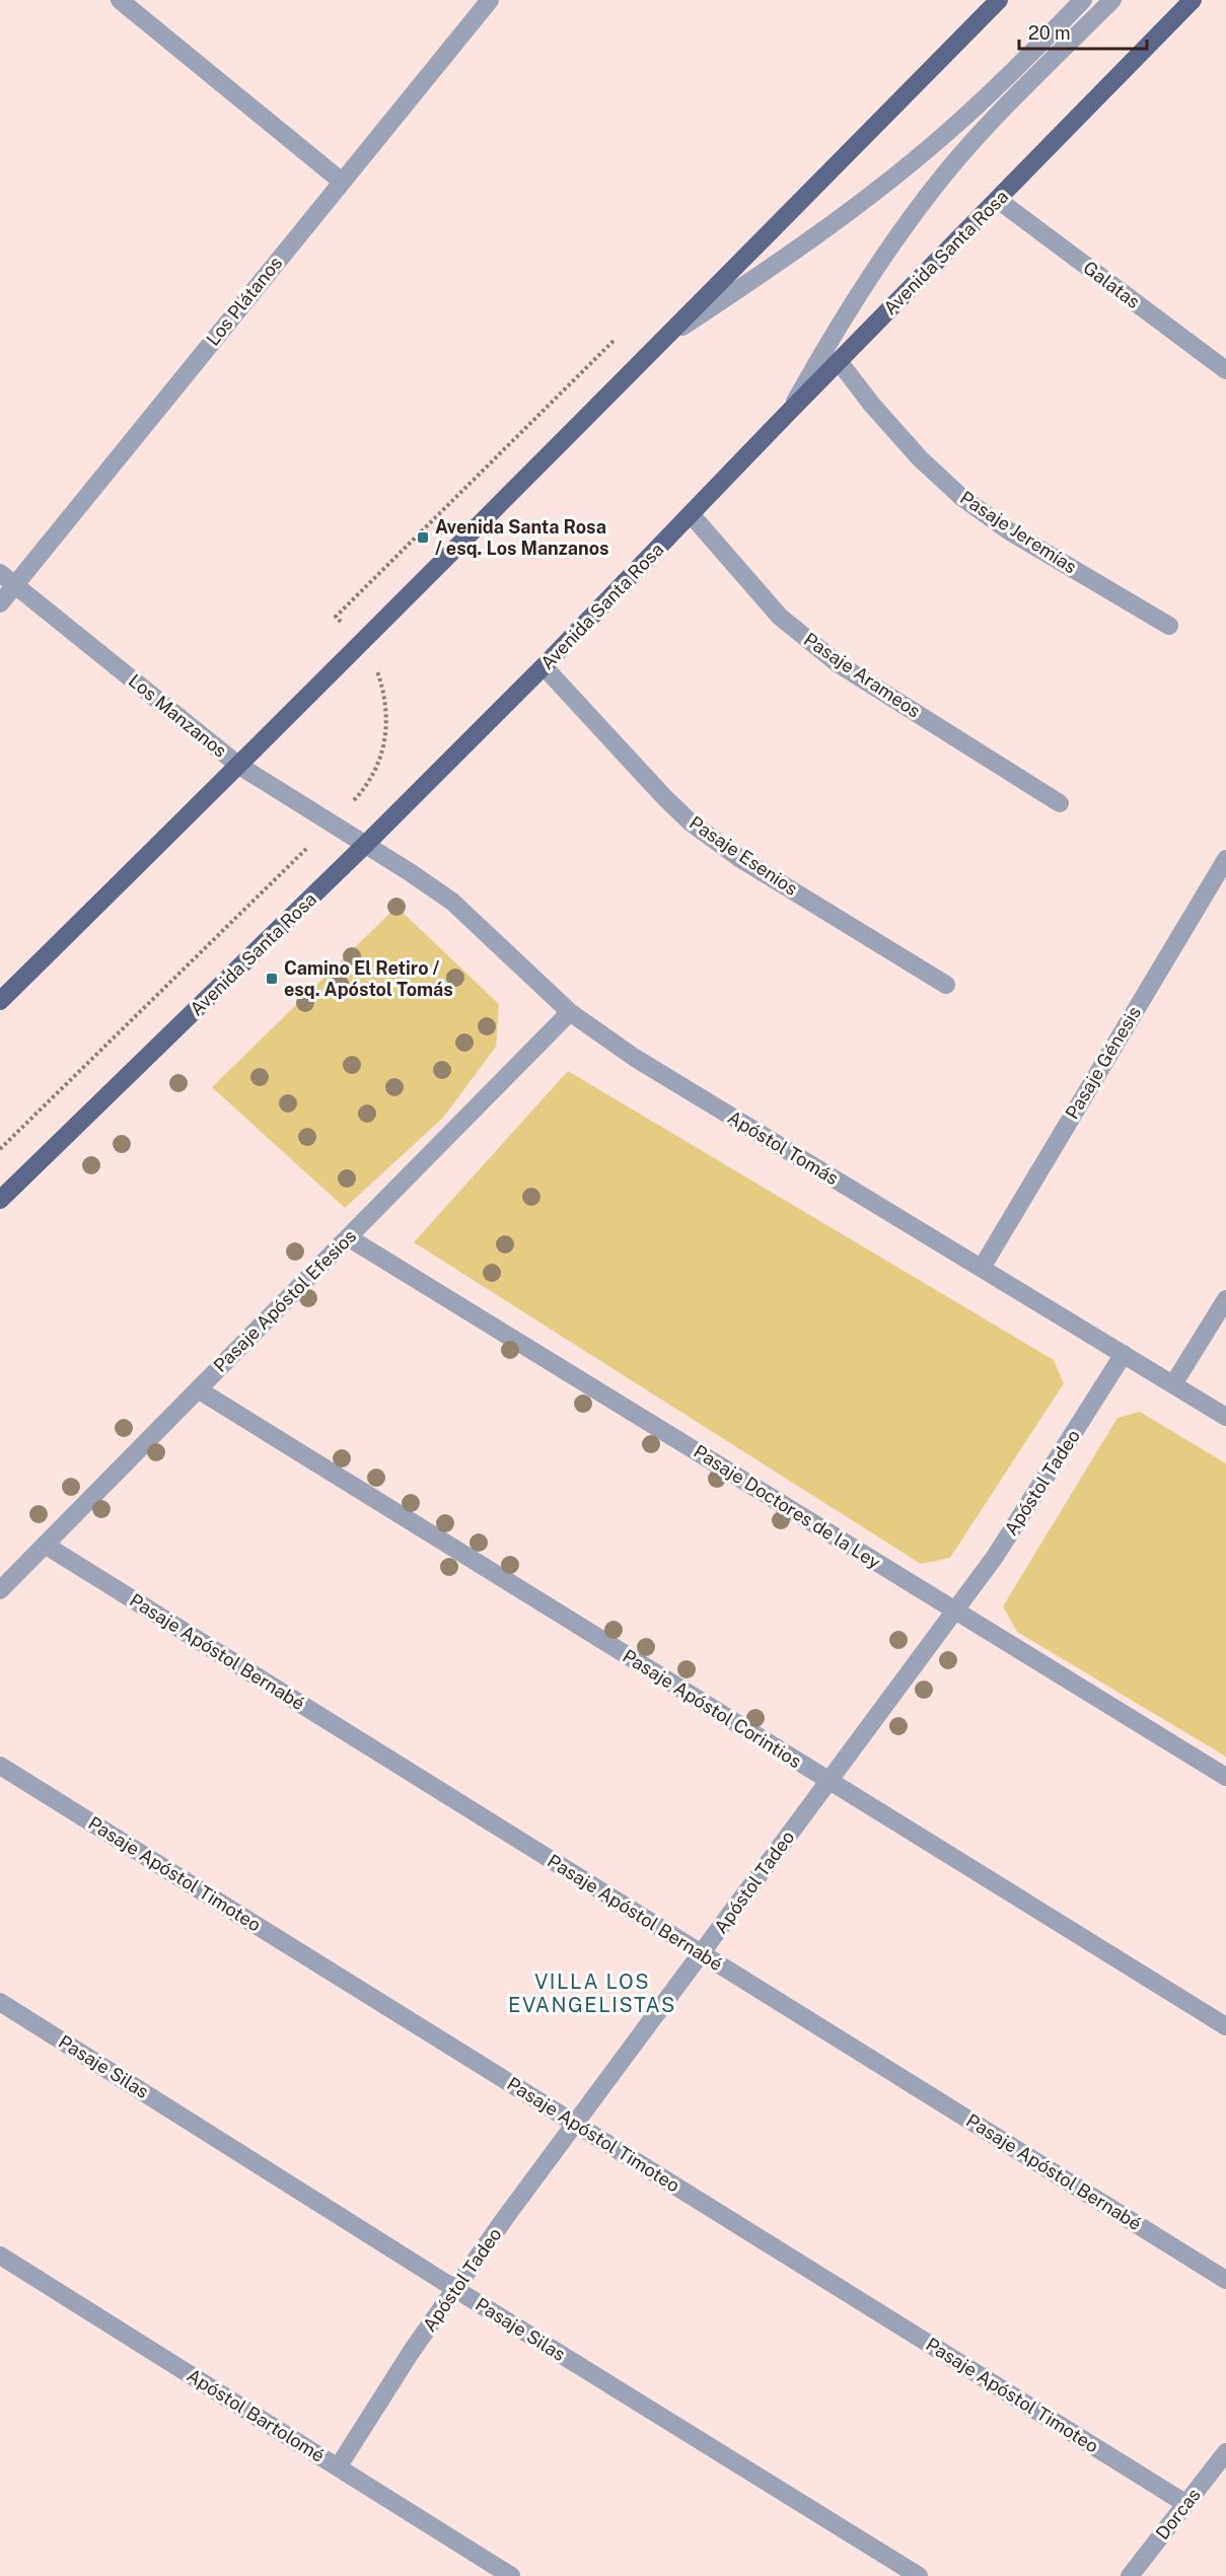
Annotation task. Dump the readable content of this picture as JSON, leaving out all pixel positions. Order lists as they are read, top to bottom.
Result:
{
  "streets": {
    "main road": ["Avenida Santa Rosa"],
    "street": [
      "Galatas",
      "Los Plátanos",
      "Pasaje Jeremías",
      "Pasaje Arameos",
      "Los Manzanos",
      "Pasaje Esenios",
      "Pasaje Génesis",
      "Apóstol Tomás",
      "Pasaje Apóstol Efesios",
      "Apóstol Tadeo",
      "Pasaje Doctores de la Ley",
      "Pasaje Apóstol Bernabé",
      "Pasaje Apóstol Corintios",
      "Pasaje Apóstol Timoteo",
      "Pasaje Silas",
      "Apóstol Bartolomé",
      "Dorcas"
    ]
  },
  "crossings": [
    ["Avenida Santa Rosa", "Galatas"],
    ["Avenida Santa Rosa", "Pasaje Jeremías"],
    ["Avenida Santa Rosa", "Pasaje Arameos"],
    ["Avenida Santa Rosa", "Los Manzanos"],
    ["Avenida Santa Rosa", "Pasaje Esenios"],
    ["Avenida Santa Rosa", "Apóstol Tomás"],
    ["Los Plátanos", "Los Manzanos"],
    ["Los Manzanos", "Apóstol Tomás"],
    ["Pasaje Génesis", "Apóstol Tomás"],
    ["Apóstol Tomás", "Pasaje Apóstol Efesios"],
    ["Apóstol Tomás", "Apóstol Tadeo"],
    ["Pasaje Apóstol Efesios", "Pasaje Doctores de la Ley"],
    ["Pasaje Apóstol Efesios", "Pasaje Apóstol Bernabé"],
    ["Pasaje Apóstol Efesios", "Pasaje Apóstol Corintios"],
    ["Apóstol Tadeo", "Pasaje Doctores de la Ley"],
    ["Apóstol Tadeo", "Pasaje Apóstol Bernabé"],
    ["Apóstol Tadeo", "Pasaje Apóstol Corintios"],
    ["Apóstol Tadeo", "Pasaje Apóstol Timoteo"],
    ["Apóstol Tadeo", "Pasaje Silas"],
    ["Apóstol Tadeo", "Apóstol Bartolomé"],
    ["Pasaje Apóstol Timoteo", "Dorcas"]
  ],
  "districts": ["VILLA LOS EVANGELISTAS"],
  "places": {
    "transit": ["Avenida Santa Rosa / esq. Los Manzanos", "Camino El Retiro / esq. Apóstol Tomás"]
  },
  "scale_bar": "20 m"
}
